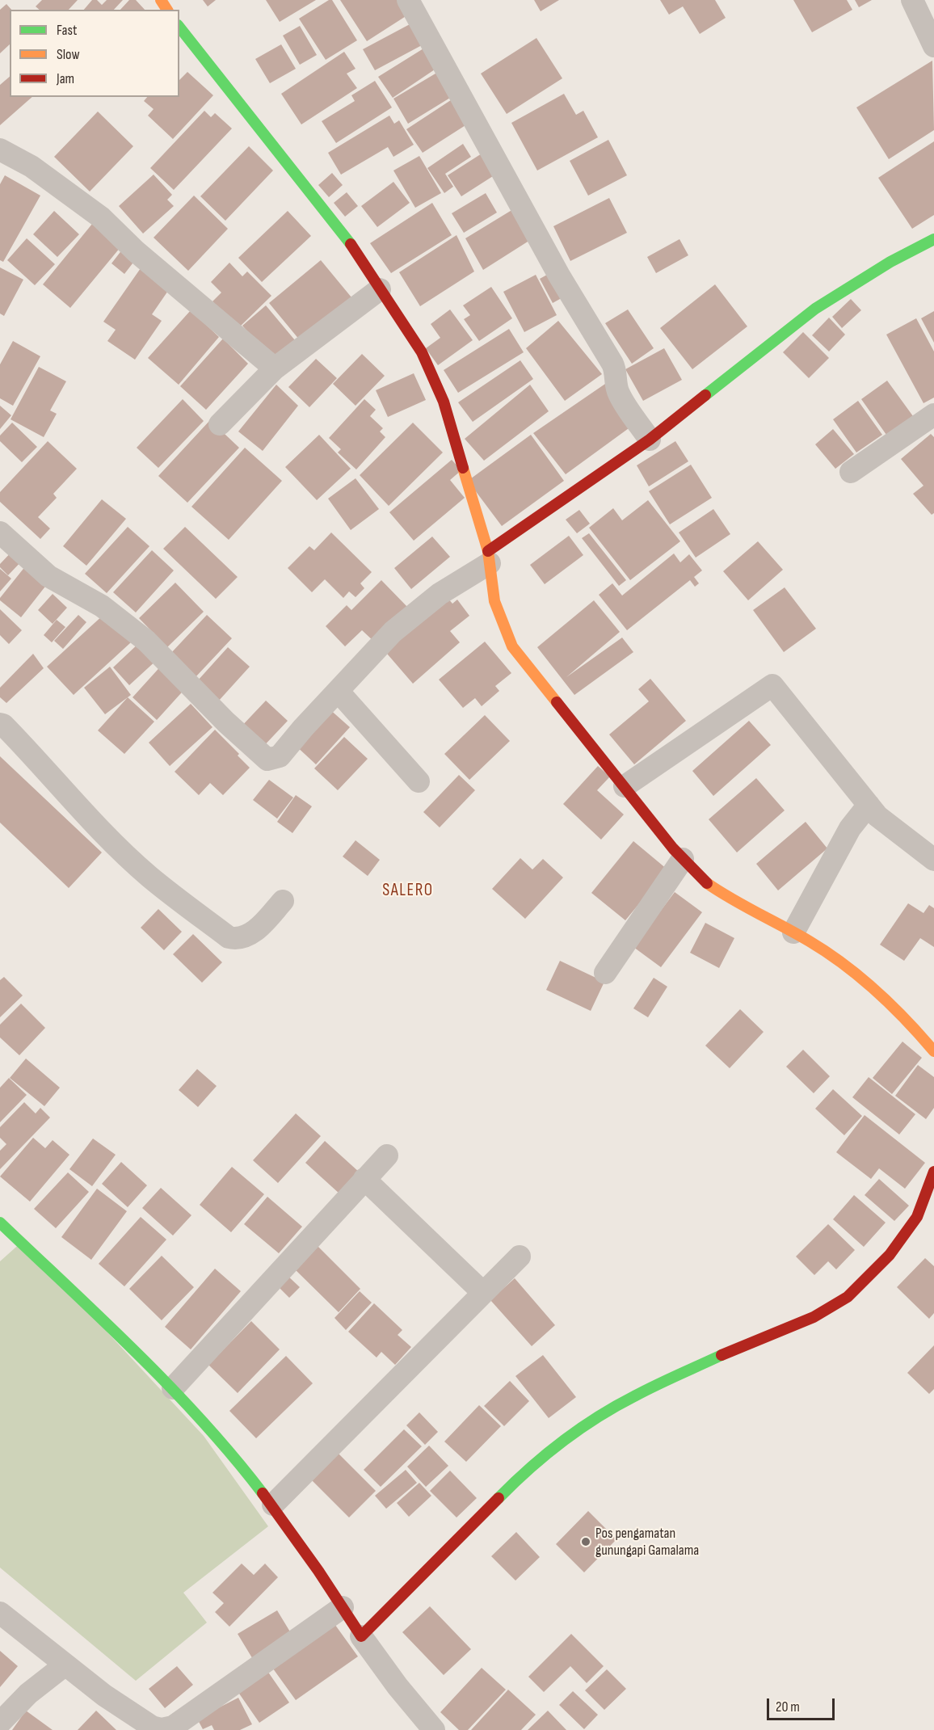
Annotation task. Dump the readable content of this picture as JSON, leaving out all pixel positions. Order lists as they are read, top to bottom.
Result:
{
  "districts": ["SALERO"],
  "places": ["Pos pengamatan gunungapi Gamalama"],
  "legend": ["Fast", "Slow", "Jam"],
  "scale_bar": "20 m"
}
